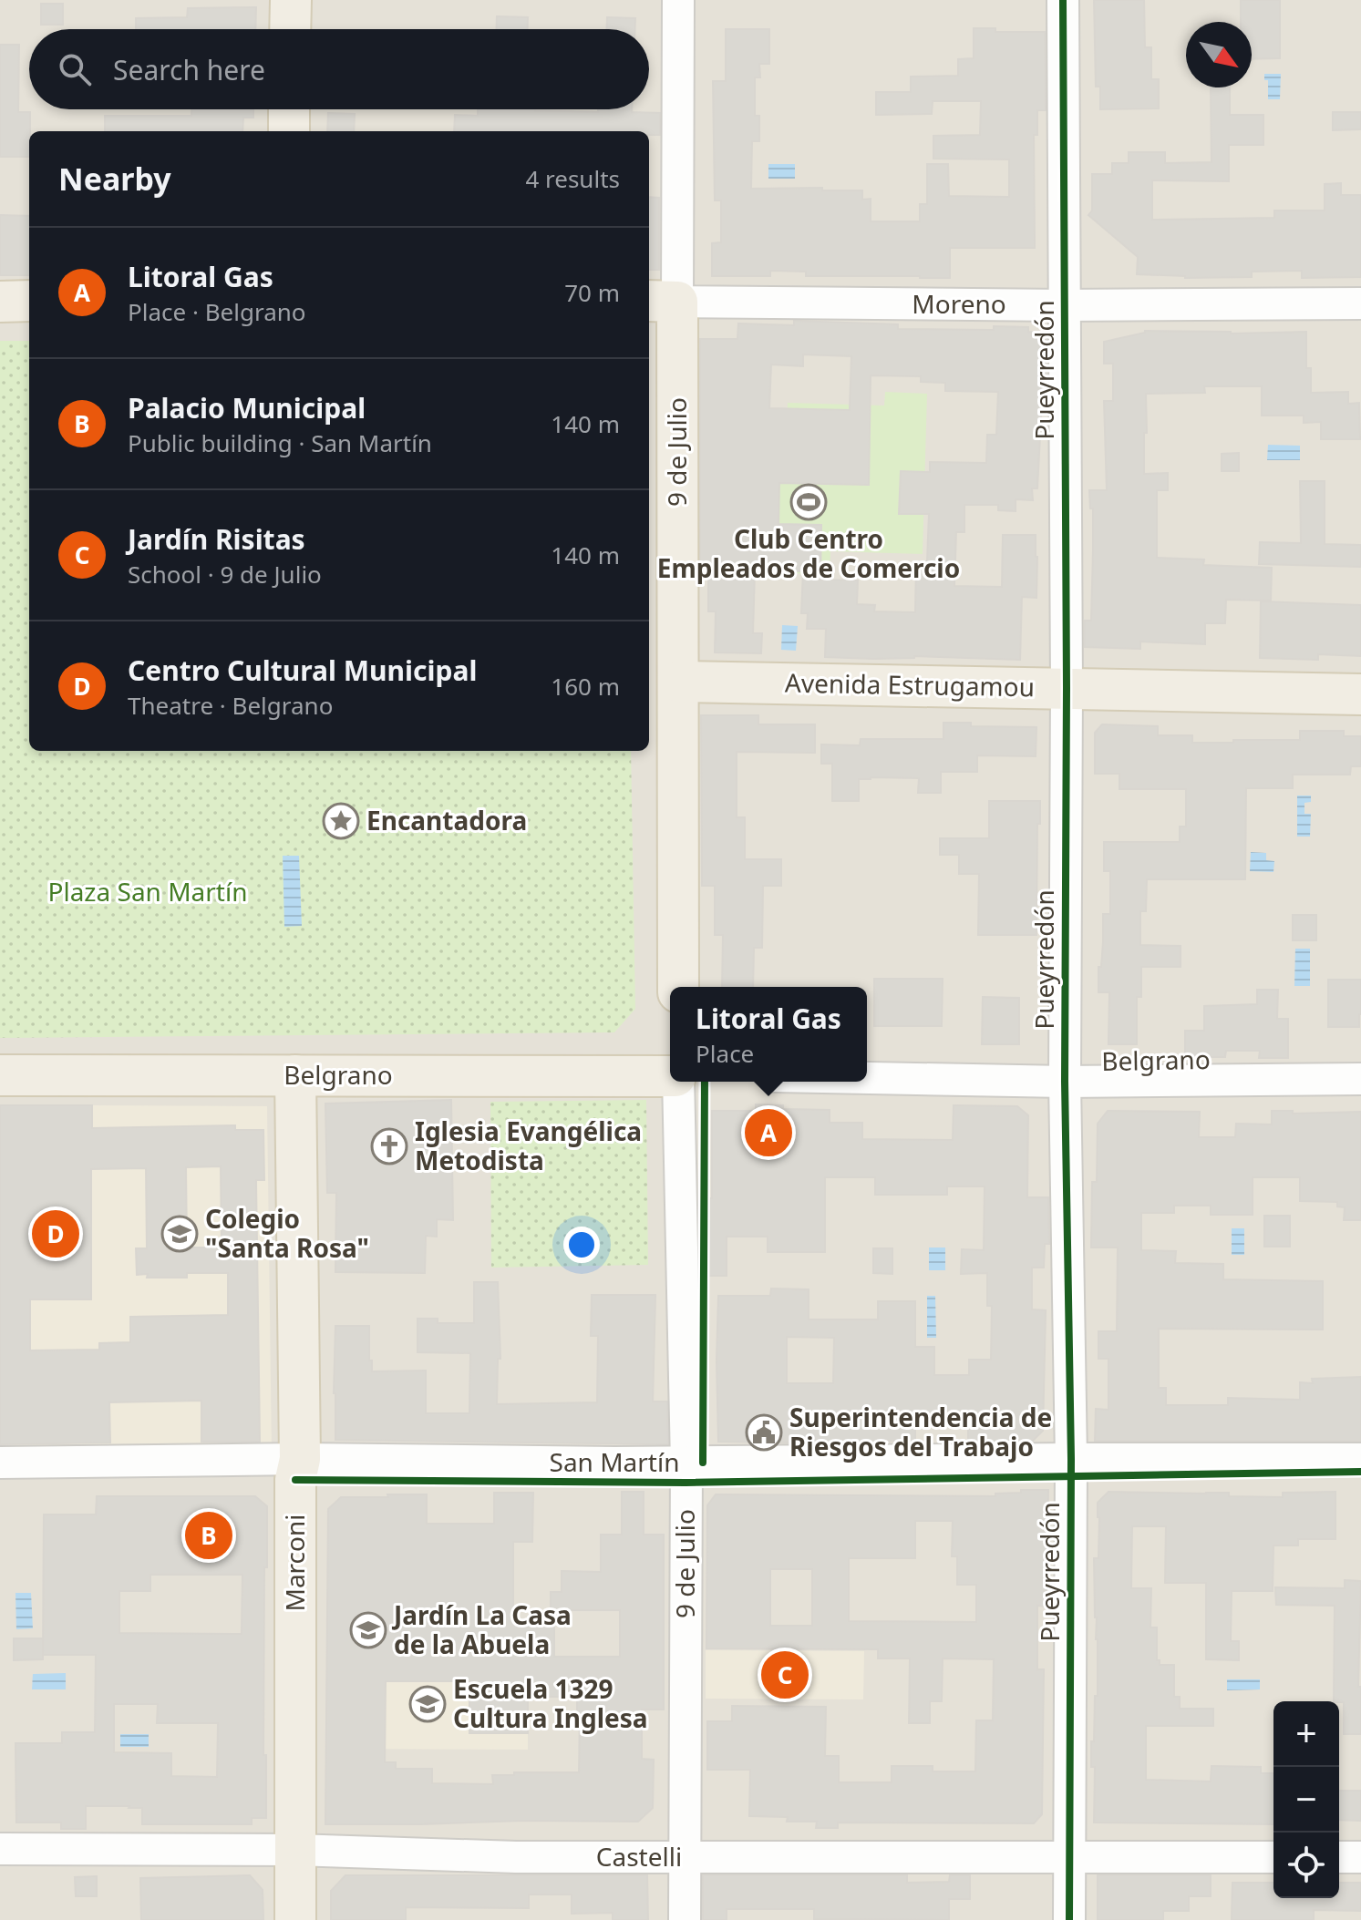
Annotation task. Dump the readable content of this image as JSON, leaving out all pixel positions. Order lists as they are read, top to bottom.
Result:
{
  "streets": {
    "main road": [
      "9 de Julio",
      "Avenida Estrugamou",
      "Belgrano",
      "Marconi"
    ],
    "street": [
      "Moreno",
      "Pueyrredón",
      "San Martín",
      "Castelli"
    ]
  },
  "crossings": [
    ["Moreno", "Pueyrredón"],
    ["Moreno", "9 de Julio"],
    ["Pueyrredón", "Avenida Estrugamou"],
    ["Pueyrredón", "Belgrano"],
    ["Pueyrredón", "San Martín"],
    ["Pueyrredón", "Castelli"],
    ["9 de Julio", "Avenida Estrugamou"],
    ["9 de Julio", "San Martín"],
    ["9 de Julio", "Castelli"],
    ["Belgrano", "Marconi"],
    ["San Martín", "Marconi"],
    ["Marconi", "Castelli"]
  ],
  "parks": ["Plaza San Martín"],
  "places": {
    "sports": ["Club Centro Empleados de Comercio"],
    "place": ["Encantadora"],
    "church": ["Iglesia Evangélica Metodista"],
    "school or university": ["Colegio \"Santa Rosa\"", "Jardín La Casa de la Abuela", "Escuela 1329 Cultura Inglesa"],
    "public building": ["Superintendencia de Riesgos del Trabajo"]
  },
  "north": "bottom right",
  "page": {
    "search": "Search here",
    "heading": ["Nearby", "4 results"],
    "list": [
      {
        "mark": "A",
        "name": "Litoral Gas",
        "note": "Place · Belgrano",
        "value": "70 m"
      },
      {
        "mark": "B",
        "name": "Palacio Municipal",
        "note": "Public building · San Martín",
        "value": "140 m"
      },
      {
        "mark": "C",
        "name": "Jardín Risitas",
        "note": "School · 9 de Julio",
        "value": "140 m"
      },
      {
        "mark": "D",
        "name": "Centro Cultural Municipal",
        "note": "Theatre · Belgrano",
        "value": "160 m"
      }
    ],
    "popup": ["Litoral Gas", "Place"],
    "pins": [
      "A",
      "D",
      "B",
      "C"
    ],
    "map_buttons": ["+", "−"]
  }
}
